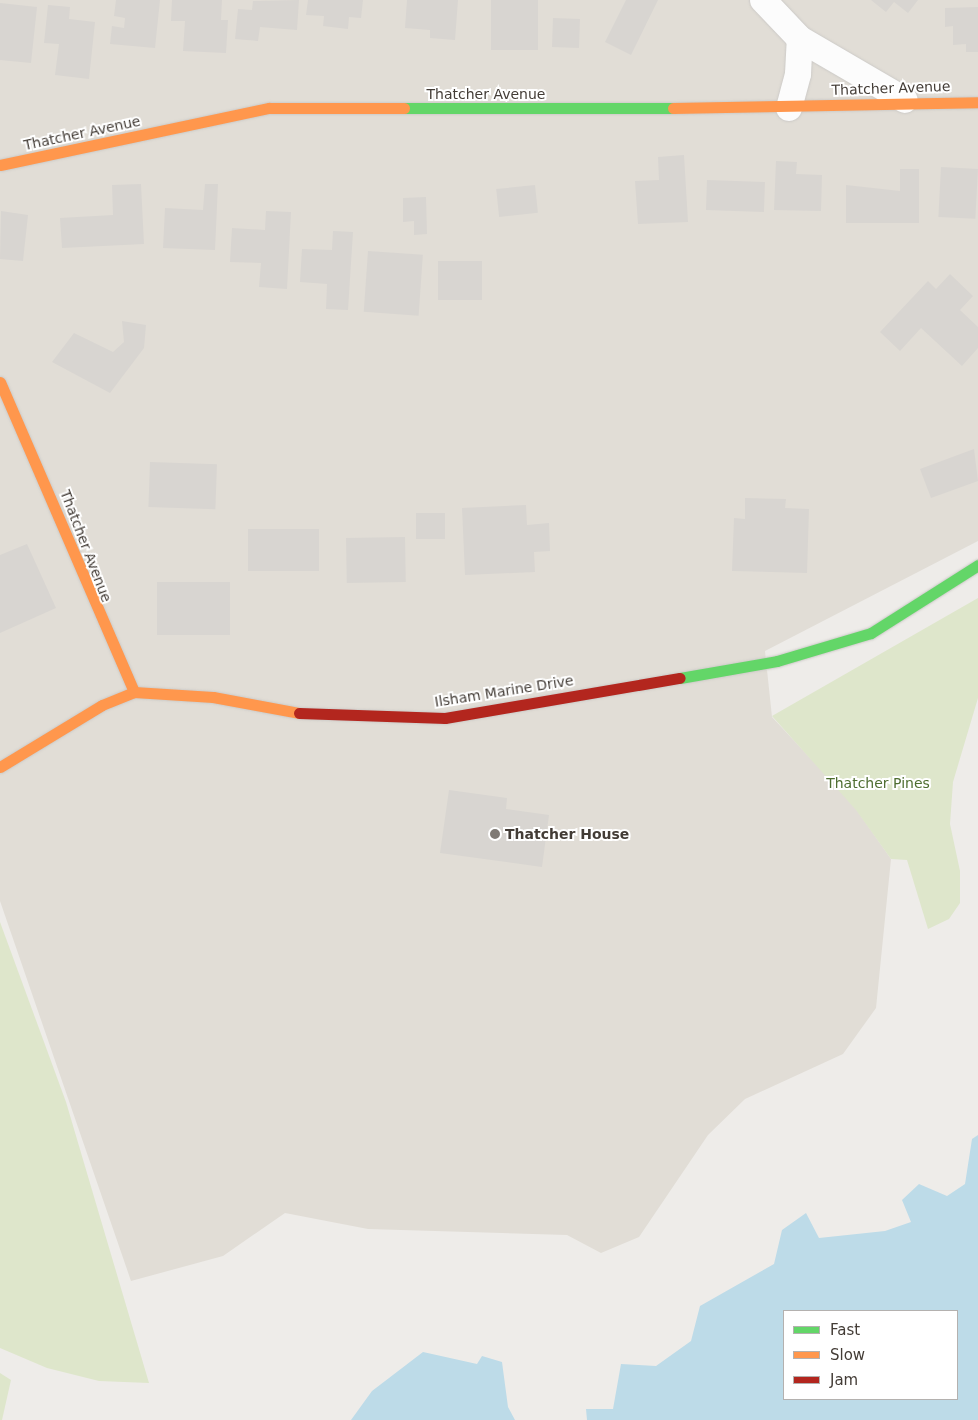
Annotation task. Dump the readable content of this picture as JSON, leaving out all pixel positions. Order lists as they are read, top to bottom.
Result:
{
  "streets": {
    "street": ["Thatcher Avenue", "Ilsham Marine Drive"]
  },
  "crossings": [
    ["Thatcher Avenue", "Ilsham Marine Drive"]
  ],
  "parks": ["Thatcher Pines"],
  "places": ["Thatcher House"],
  "legend": ["Fast", "Slow", "Jam"]
}
